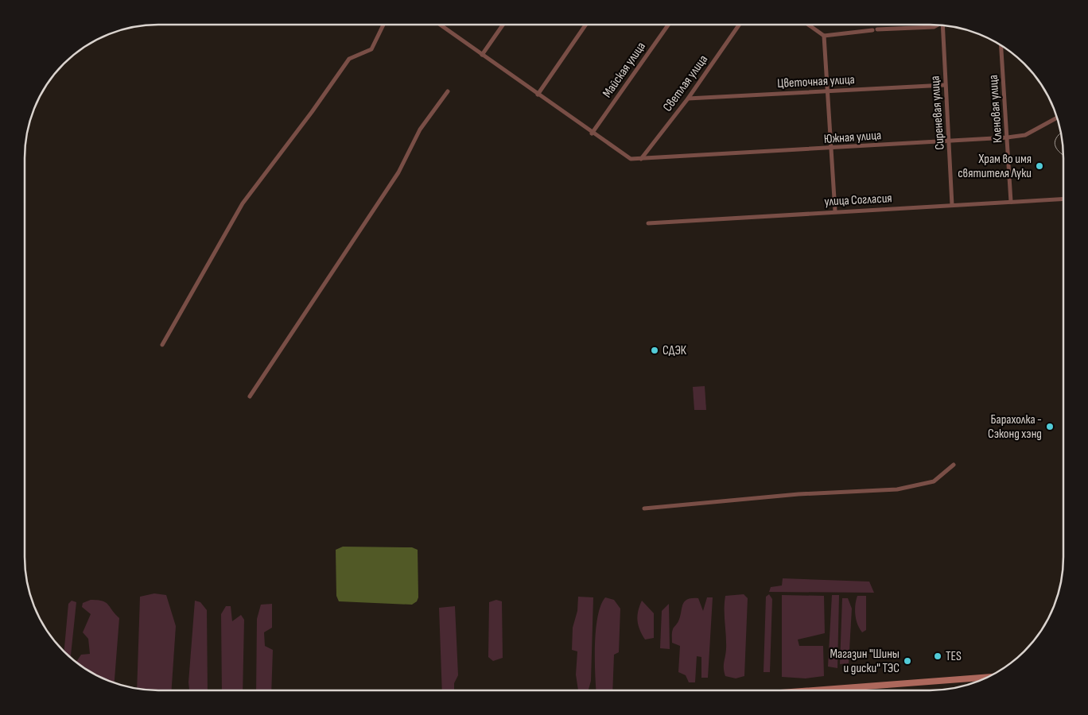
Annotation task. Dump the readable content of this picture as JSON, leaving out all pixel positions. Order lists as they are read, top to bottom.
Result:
{
  "streets": {
    "street": [
      "Майская улица",
      "Цветочная улица",
      "Светлая улица",
      "Кленовая улица",
      "Сиреневая улица",
      "Южная улица",
      "улица Согласия"
    ]
  },
  "crossings": [
    ["Майская улица", "Южная улица"],
    ["Цветочная улица", "Светлая улица"],
    ["Цветочная улица", "Сиреневая улица"],
    ["Светлая улица", "Южная улица"],
    ["Кленовая улица", "Южная улица"],
    ["Кленовая улица", "улица Согласия"],
    ["Сиреневая улица", "Южная улица"],
    ["Сиреневая улица", "улица Согласия"]
  ],
  "places": [
    "Храм во имя святителя Луки",
    "СДЭК",
    "Барахолка - Сэконд хэнд",
    "TES",
    "Магазин \"Шины и диски\" ТЭС"
  ]
}
